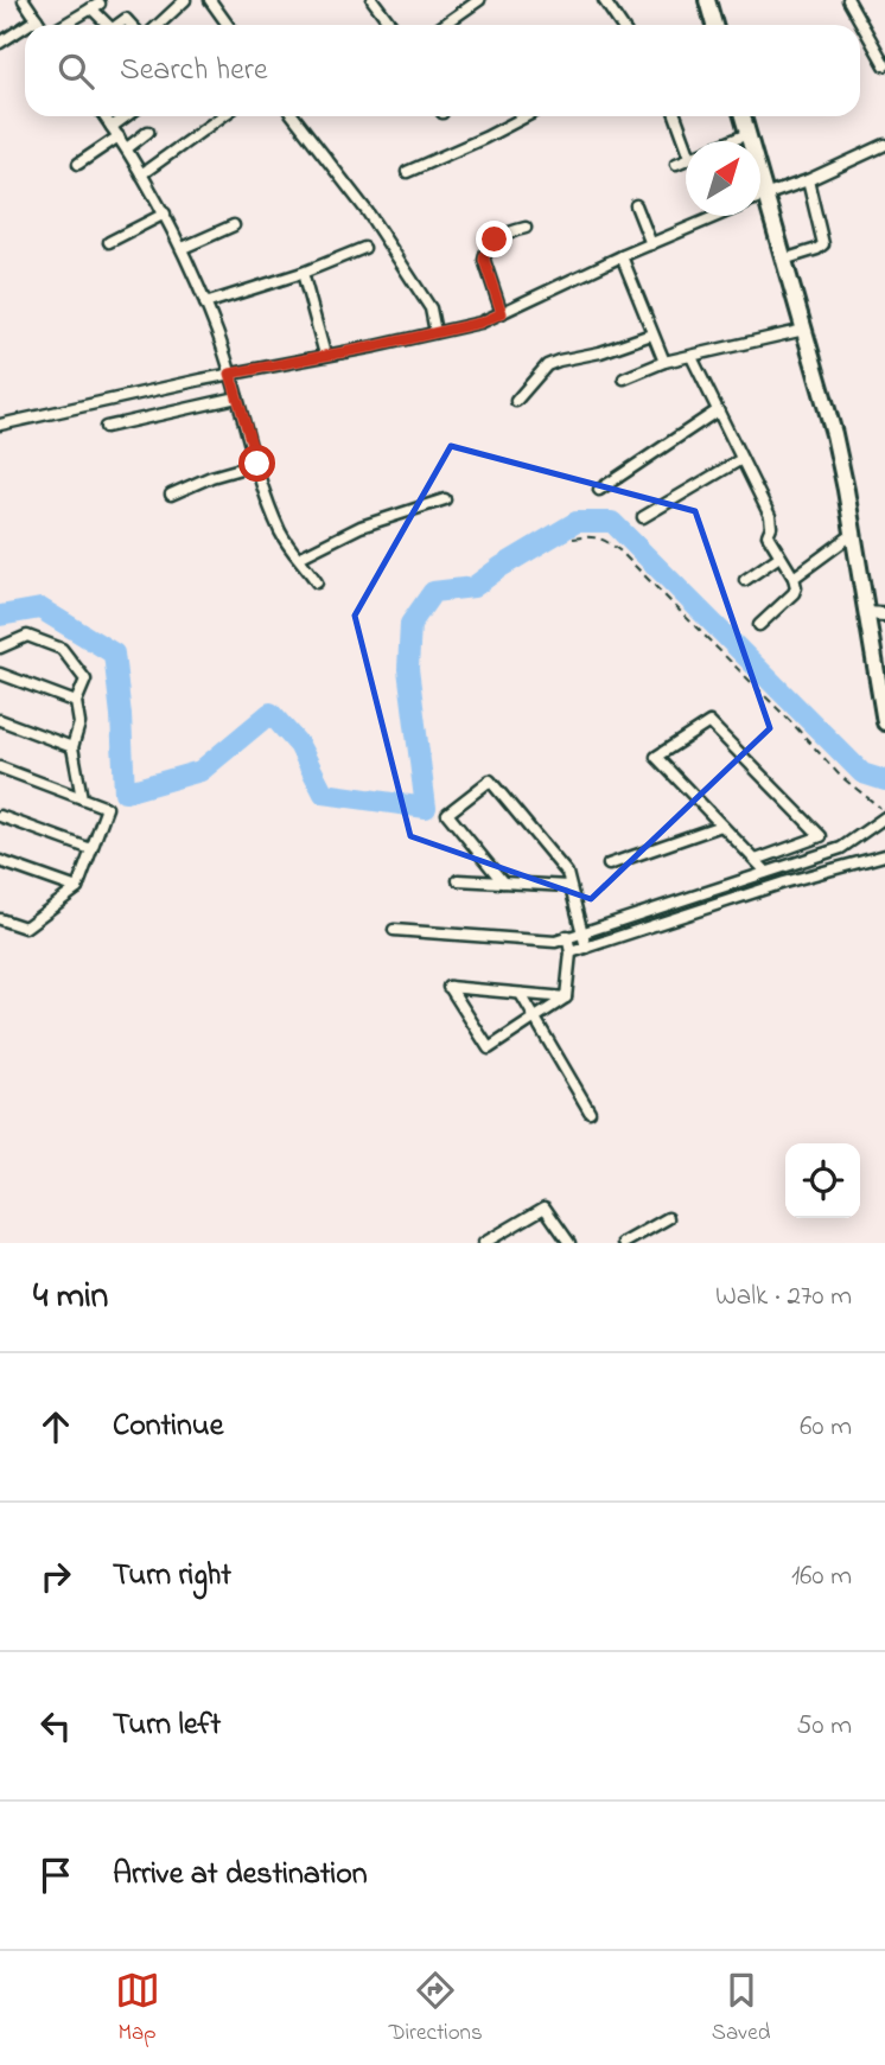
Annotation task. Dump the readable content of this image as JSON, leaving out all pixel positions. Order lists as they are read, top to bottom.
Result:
{
  "north": "top right",
  "page": {
    "search": "Search here",
    "heading": ["4 min", "Walk · 270 m"],
    "list": [
      ["Continue", "60 m"],
      ["Turn right", "160 m"],
      ["Turn left", "50 m"],
      "Arrive at destination"
    ],
    "nav": ["Map", "Directions", "Saved"]
  }
}
